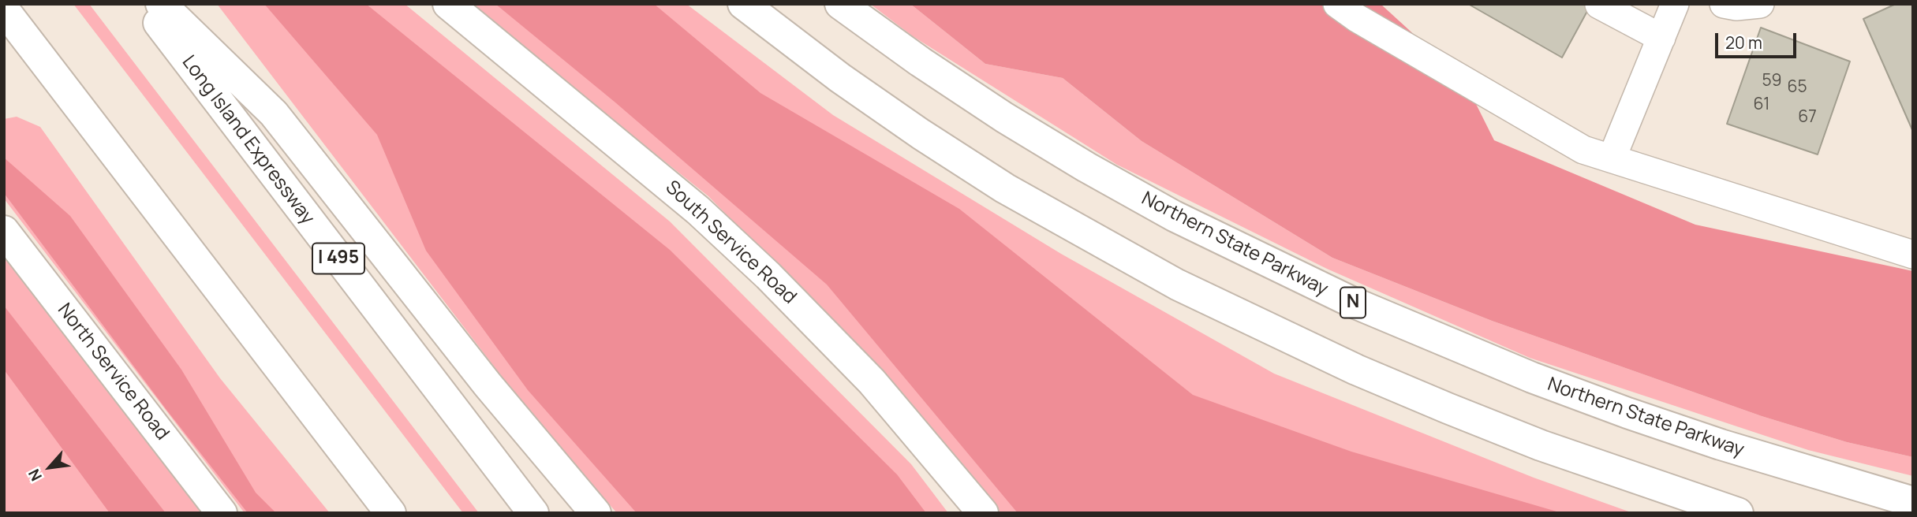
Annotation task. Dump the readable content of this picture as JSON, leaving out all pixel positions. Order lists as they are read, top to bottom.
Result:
{
  "streets": {
    "main road": [
      "Long Island Expressway",
      "South Service Road",
      "Northern State Parkway",
      "I 495",
      "N",
      "North Service Road"
    ]
  },
  "house_numbers": [
    "59",
    "65",
    "61",
    "67"
  ],
  "scale_bar": "20 m",
  "north": "bottom left"
}
